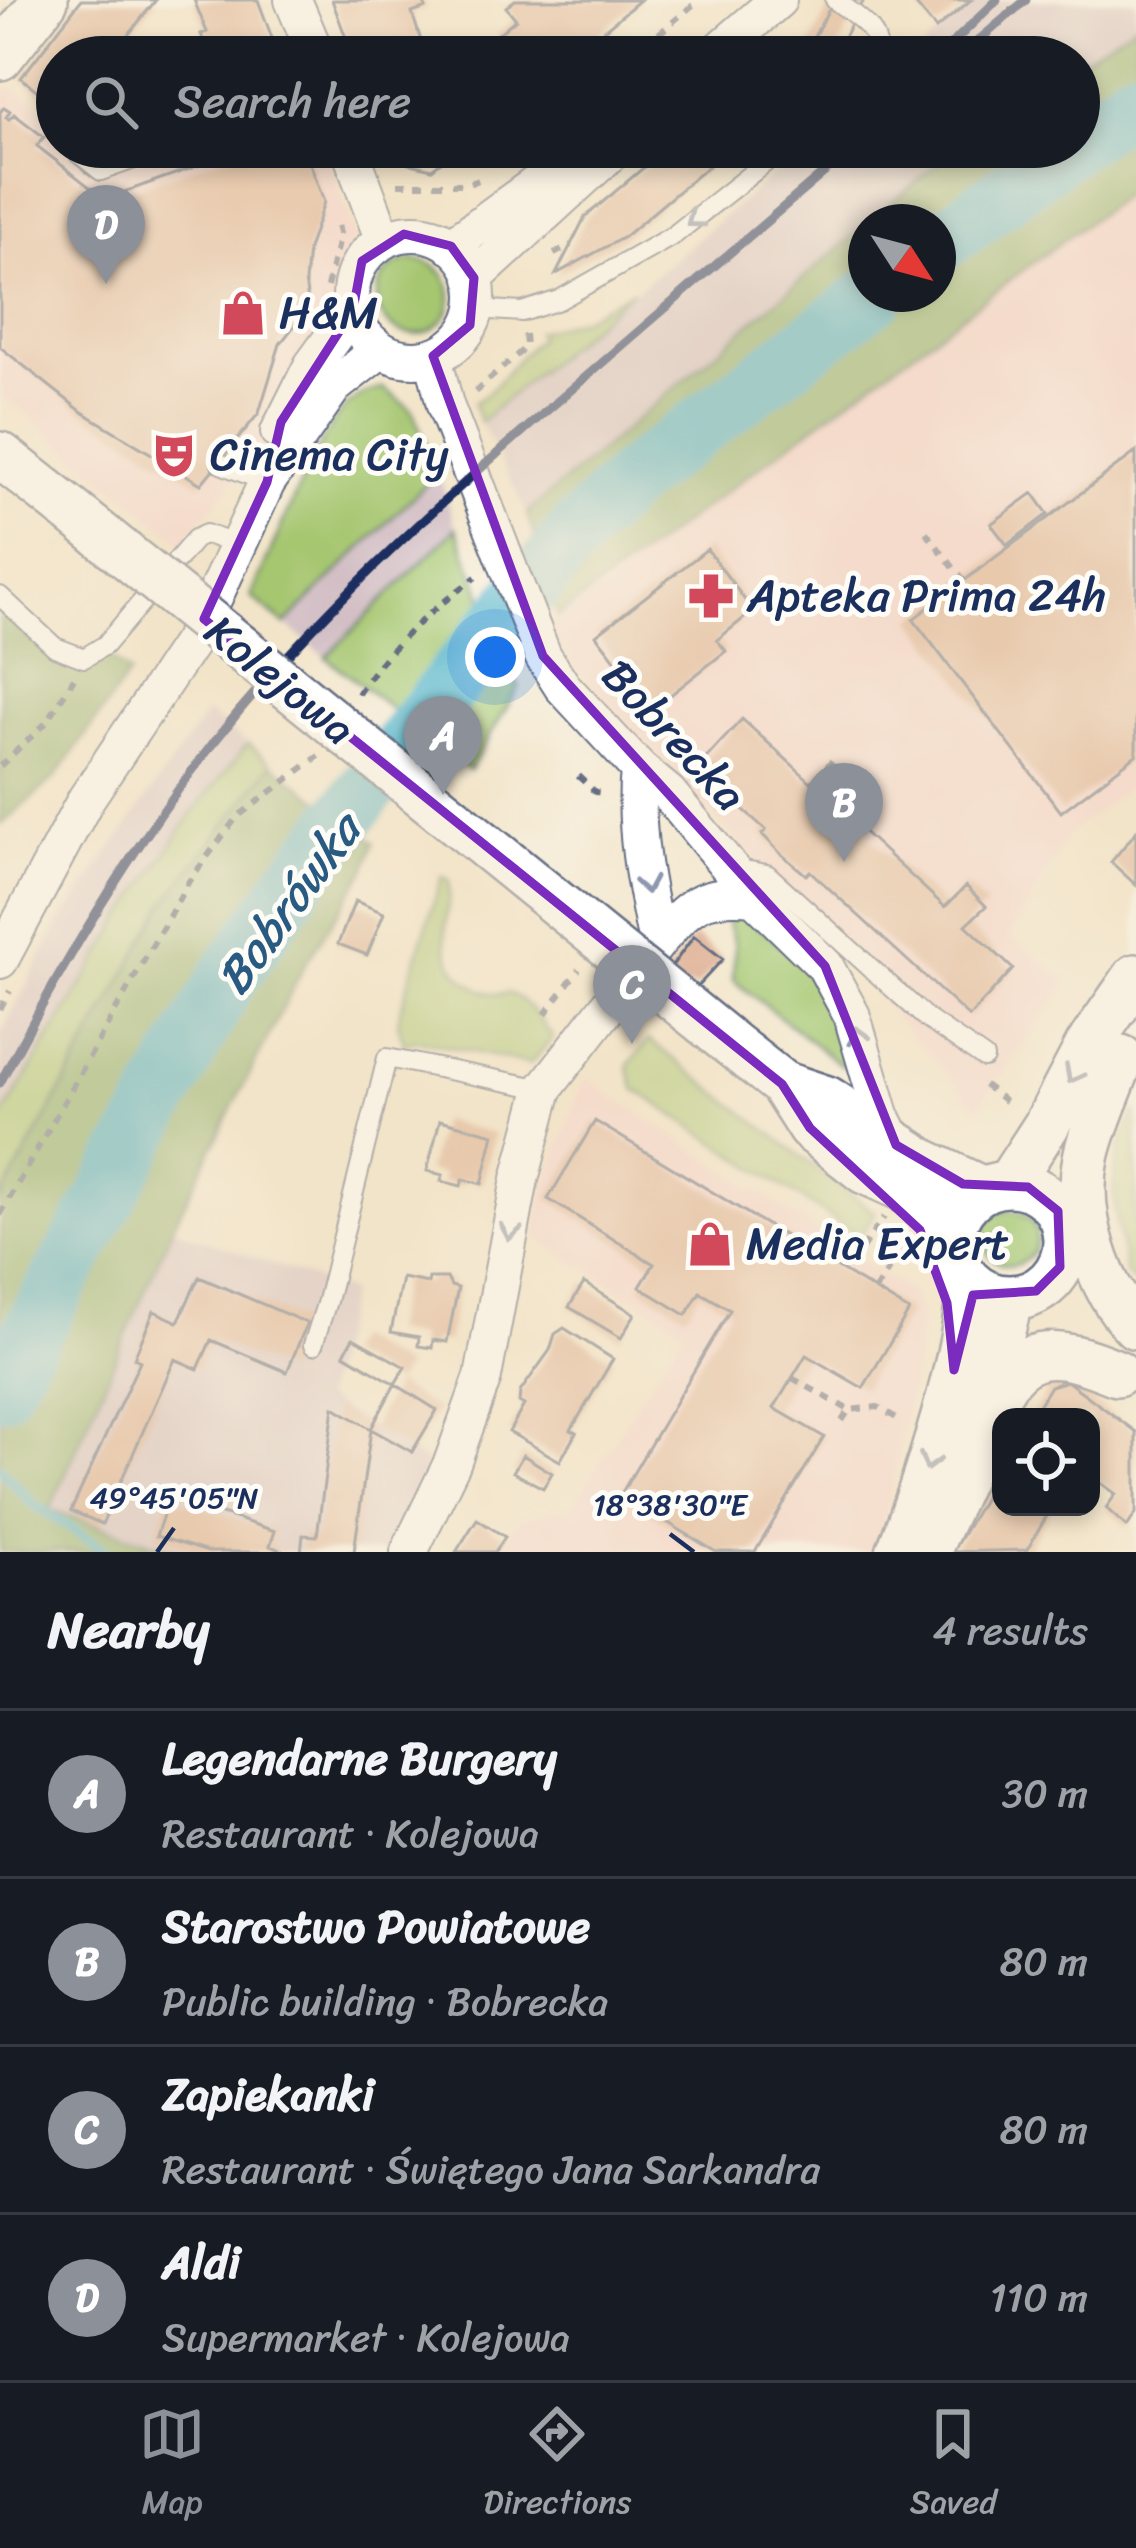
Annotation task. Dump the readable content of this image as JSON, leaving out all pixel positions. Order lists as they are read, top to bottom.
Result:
{
  "streets": {
    "street": ["Kolejowa", "Bobrecka"]
  },
  "crossings": [
    ["Kolejowa", "Bobrecka"]
  ],
  "water": ["Bobrówka"],
  "places": {
    "shop": ["H&M", "Media Expert"],
    "theatre": ["Cinema City"],
    "pharmacy": ["Apteka Prima 24h"]
  },
  "north": "bottom right",
  "page": {
    "search": "Search here",
    "pins": [
      "D",
      "A",
      "B",
      "C"
    ],
    "heading": ["Nearby", "4 results"],
    "list": [
      {
        "mark": "A",
        "name": "Legendarne Burgery",
        "note": "Restaurant · Kolejowa",
        "value": "30 m"
      },
      {
        "mark": "B",
        "name": "Starostwo Powiatowe",
        "note": "Public building · Bobrecka",
        "value": "80 m"
      },
      {
        "mark": "C",
        "name": "Zapiekanki",
        "note": "Restaurant · Świętego Jana Sarkandra",
        "value": "80 m"
      },
      {
        "mark": "D",
        "name": "Aldi",
        "note": "Supermarket · Kolejowa",
        "value": "110 m"
      }
    ],
    "nav": ["Map", "Directions", "Saved"]
  },
  "coordinates": ["49°45'05\"N", "18°38'30\"E"]
}
